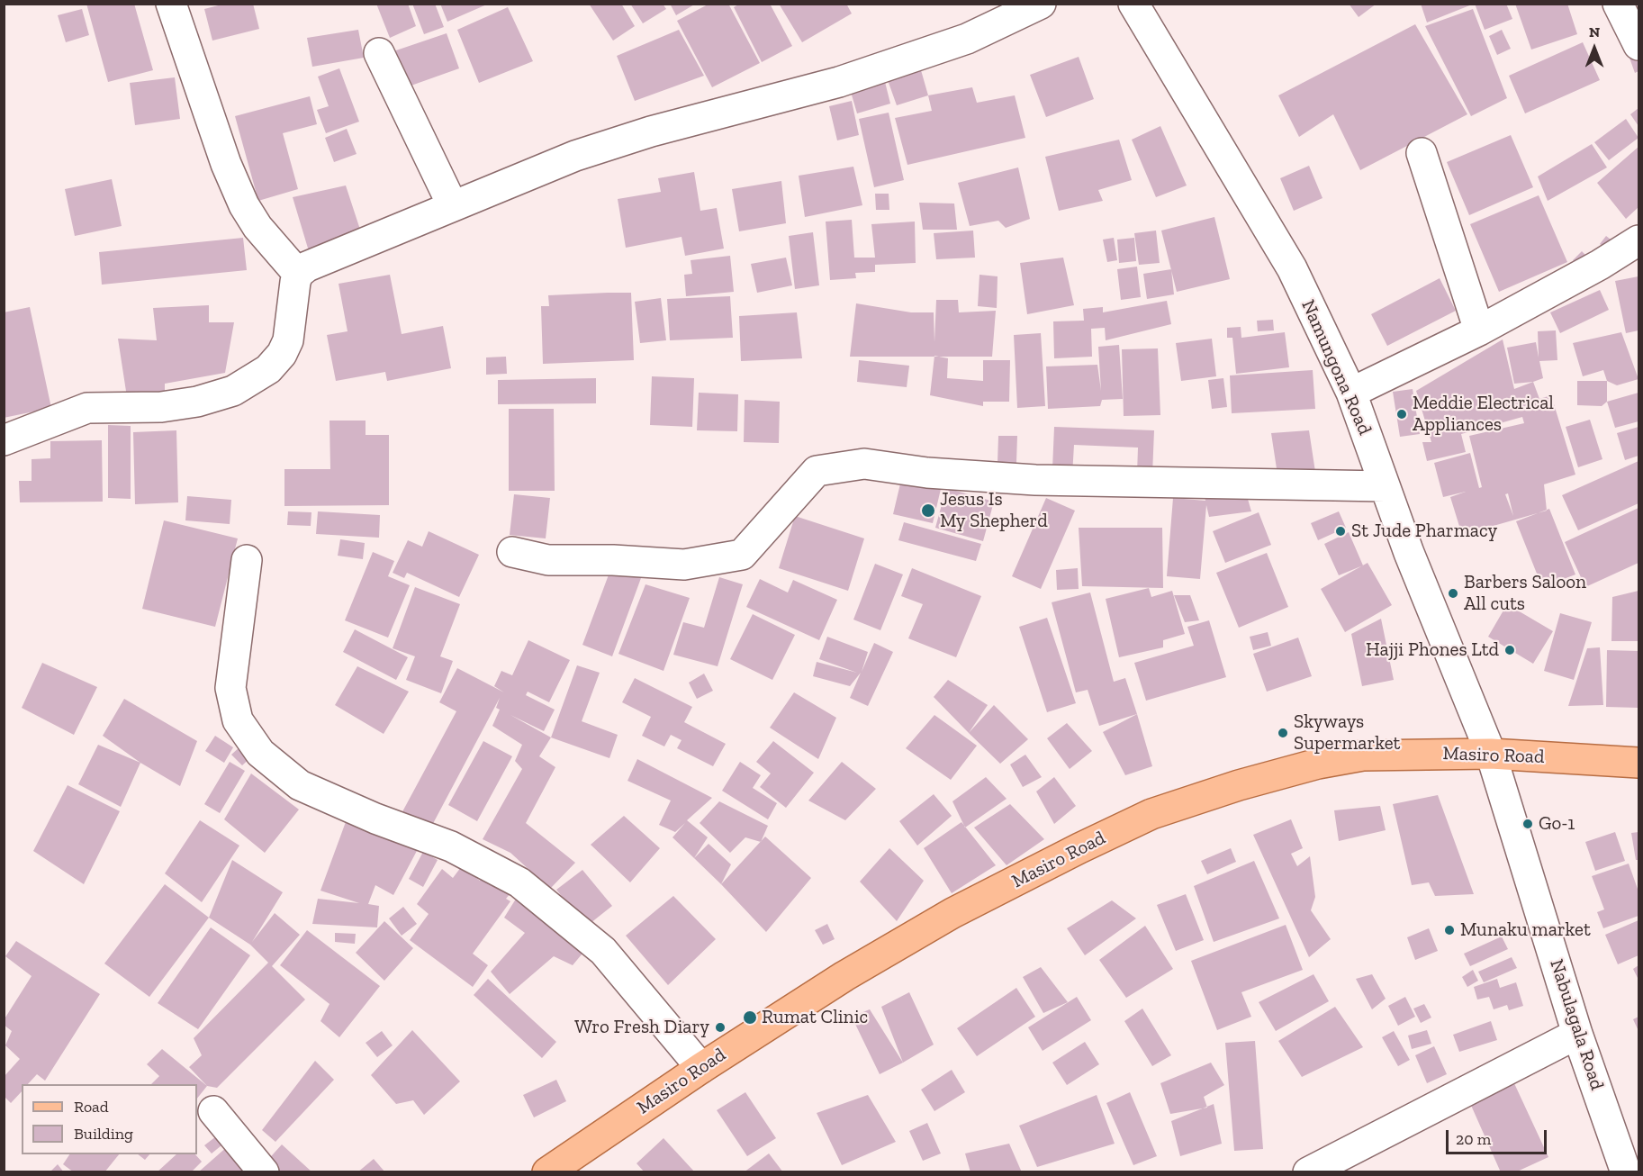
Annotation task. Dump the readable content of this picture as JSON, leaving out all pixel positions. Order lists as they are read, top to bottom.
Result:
{
  "streets": {
    "main road": ["Masiro Road"],
    "street": ["Namungona Road", "Nabulagala Road"]
  },
  "crossings": [
    ["Namungona Road", "Masiro Road"],
    ["Namungona Road", "Nabulagala Road"],
    ["Masiro Road", "Nabulagala Road"]
  ],
  "places": [
    "Meddie Electrical Appliances",
    "Jesus Is My Shepherd",
    "St Jude Pharmacy",
    "Barbers Saloon All cuts",
    "Hajji Phones Ltd",
    "Skyways Supermarket",
    "Go-1",
    "Munaku market",
    "Rumat Clinic",
    "Wro Fresh Diary"
  ],
  "legend": ["Road", "Building"],
  "scale_bar": "20 m",
  "north": "top"
}
